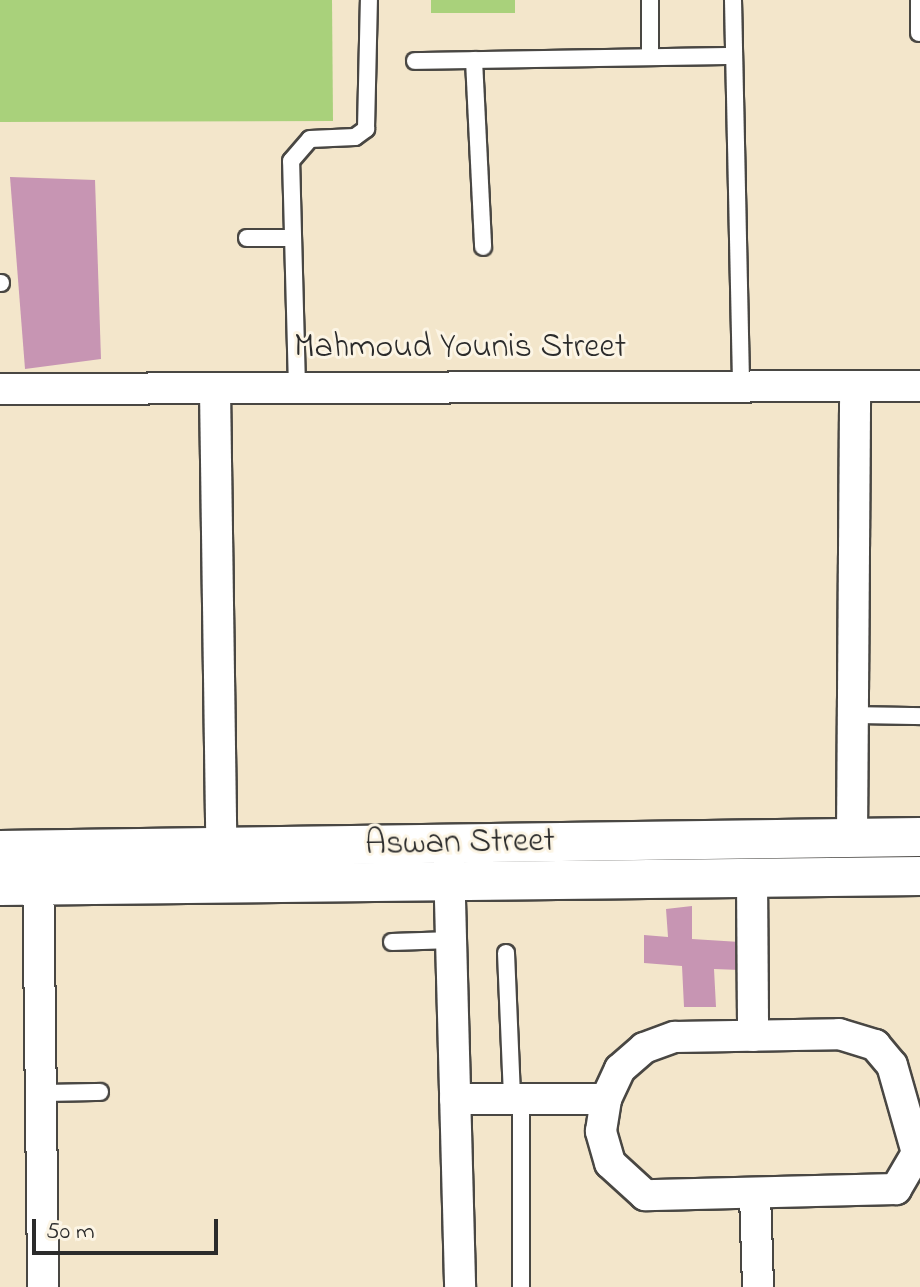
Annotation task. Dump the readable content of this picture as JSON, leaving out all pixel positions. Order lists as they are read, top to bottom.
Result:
{
  "streets": {
    "street": ["Mahmoud Younis Street", "Aswan Street"]
  },
  "scale_bar": "50 m"
}
